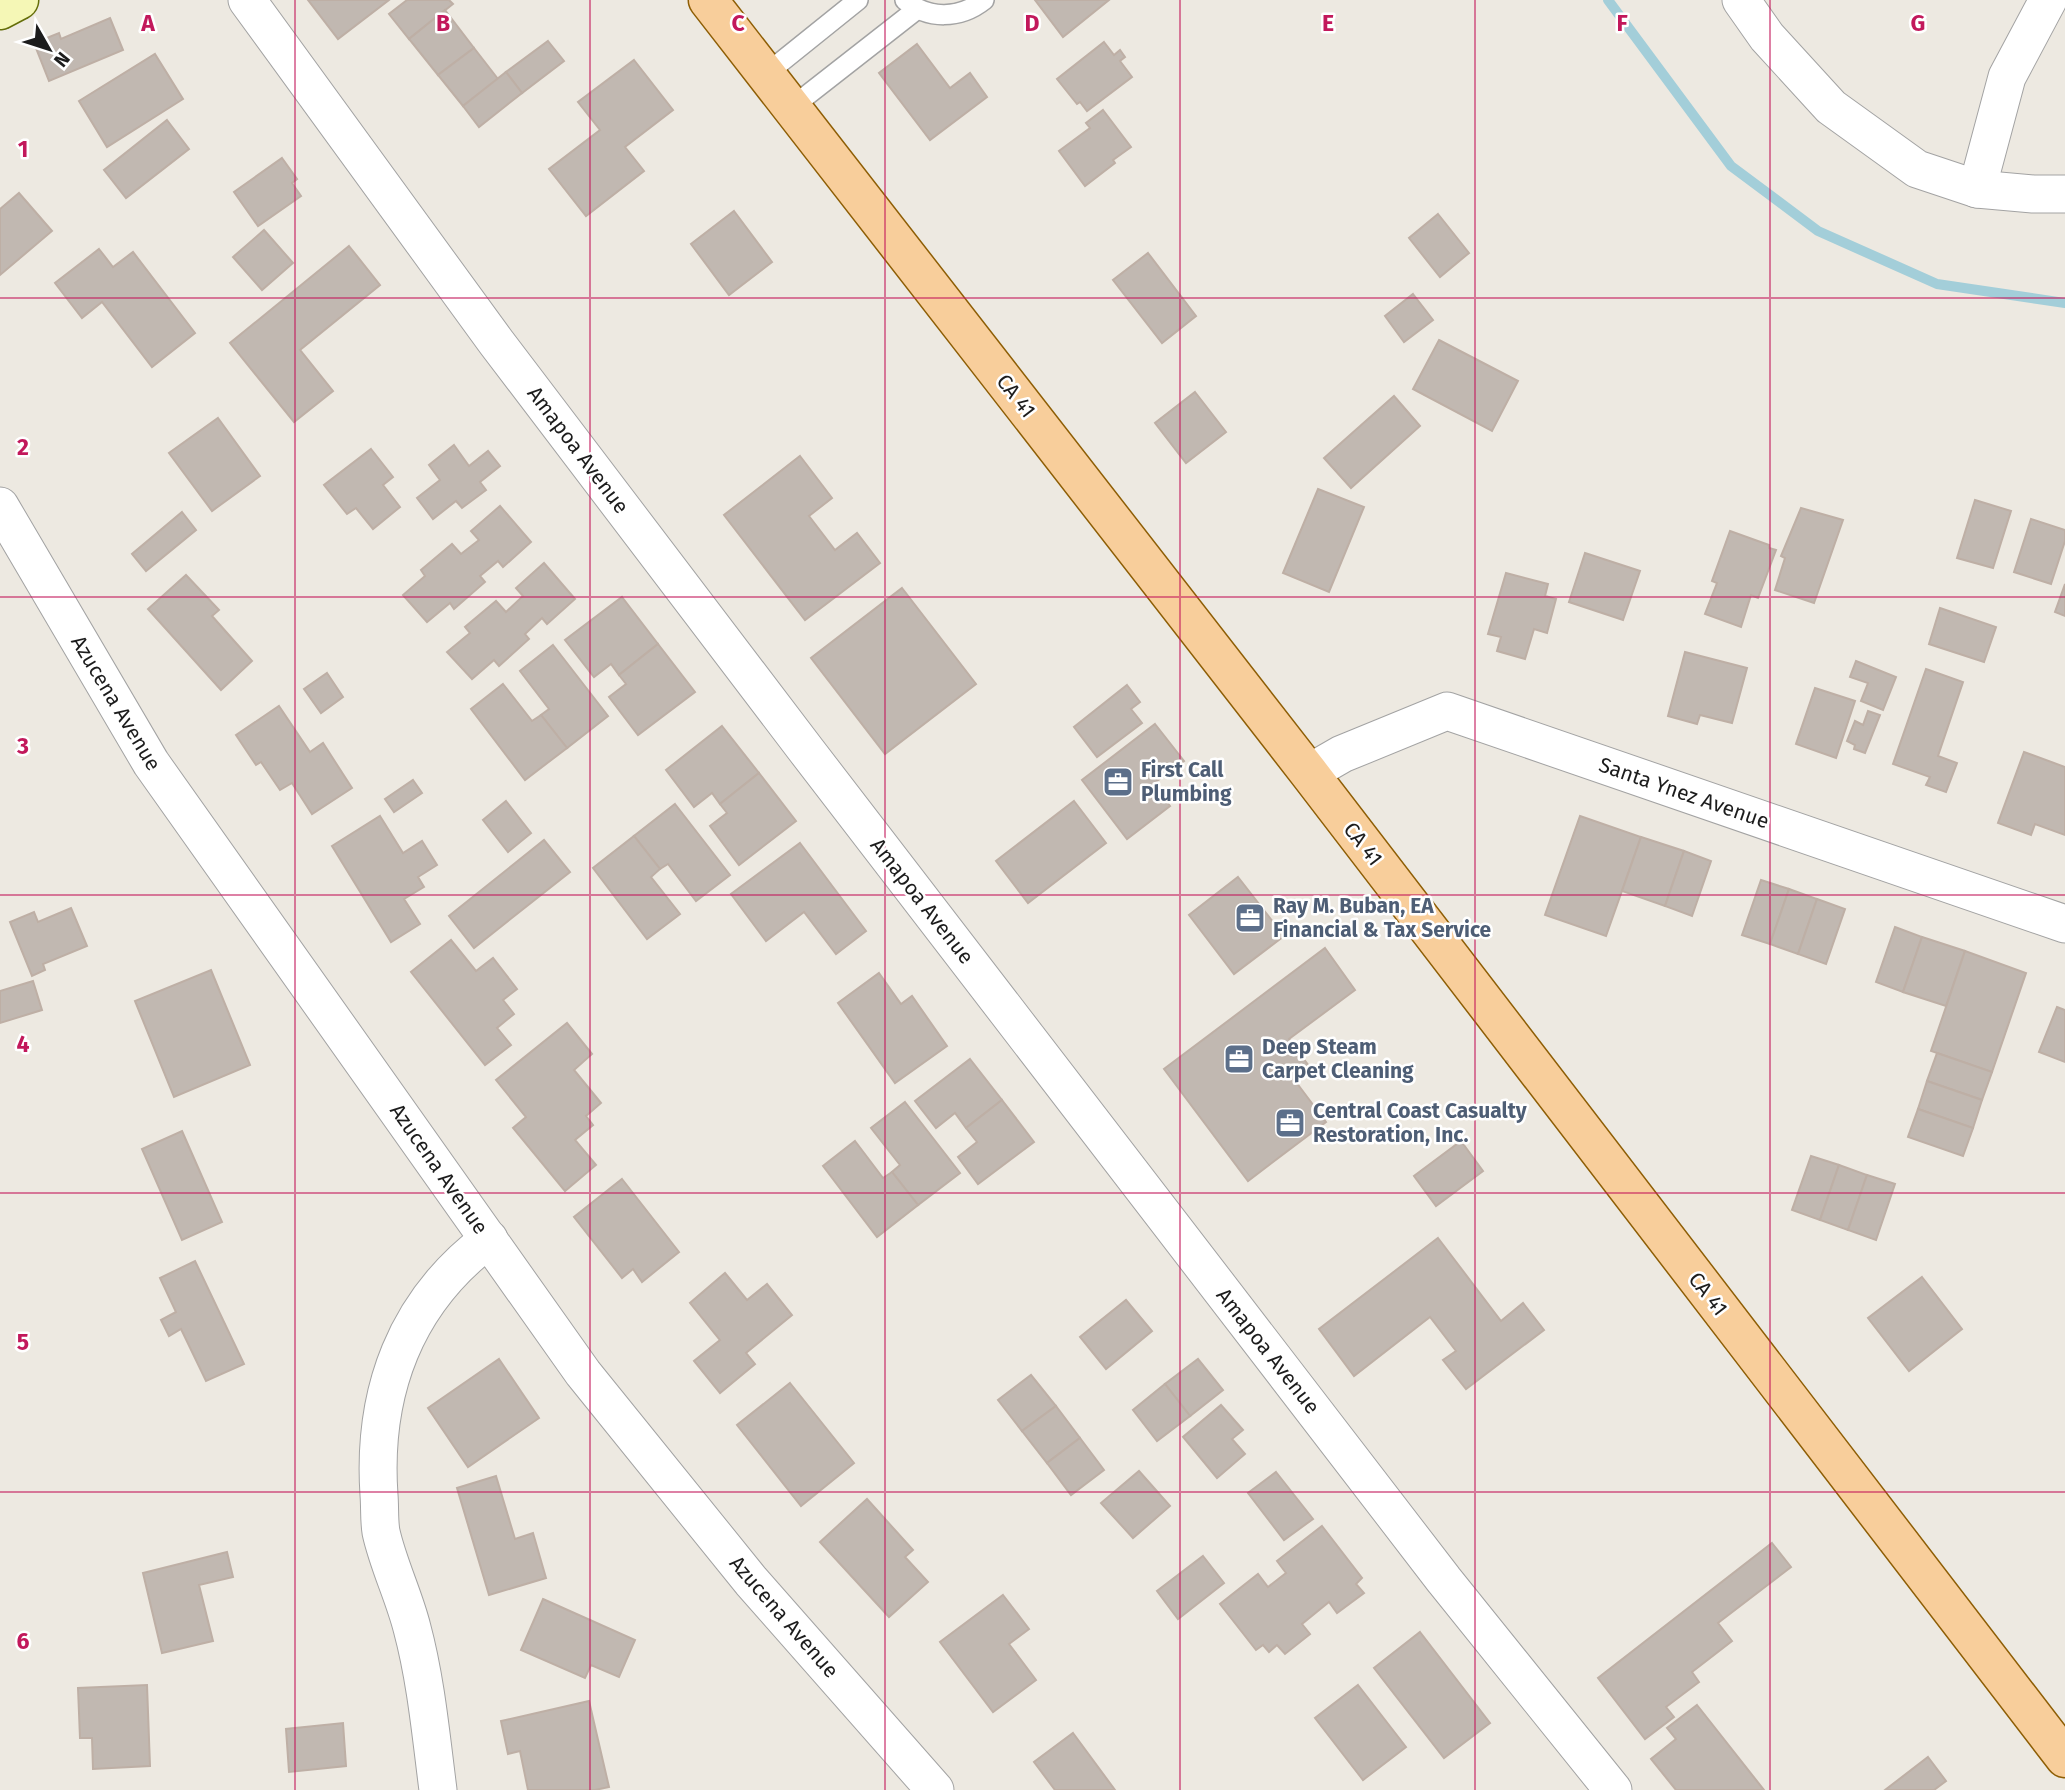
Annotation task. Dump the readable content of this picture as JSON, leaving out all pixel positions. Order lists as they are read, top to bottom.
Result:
{
  "streets": {
    "main road": ["CA 41"],
    "street": ["Amapoa Avenue", "Azucena Avenue", "Santa Ynez Avenue"]
  },
  "crossings": [
    ["CA 41", "Santa Ynez Avenue"]
  ],
  "places": {
    "office": [
      "First Call Plumbing",
      "Ray M. Buban, EA Financial & Tax Service",
      "Deep Steam Carpet Cleaning",
      "Central Coast Casualty Restoration, Inc."
    ]
  },
  "north": "bottom right",
  "grid": {
    "columns": [
      "A",
      "B",
      "C",
      "D",
      "E",
      "F",
      "G"
    ],
    "rows": [
      "1",
      "2",
      "3",
      "4",
      "5",
      "6"
    ]
  }
}
